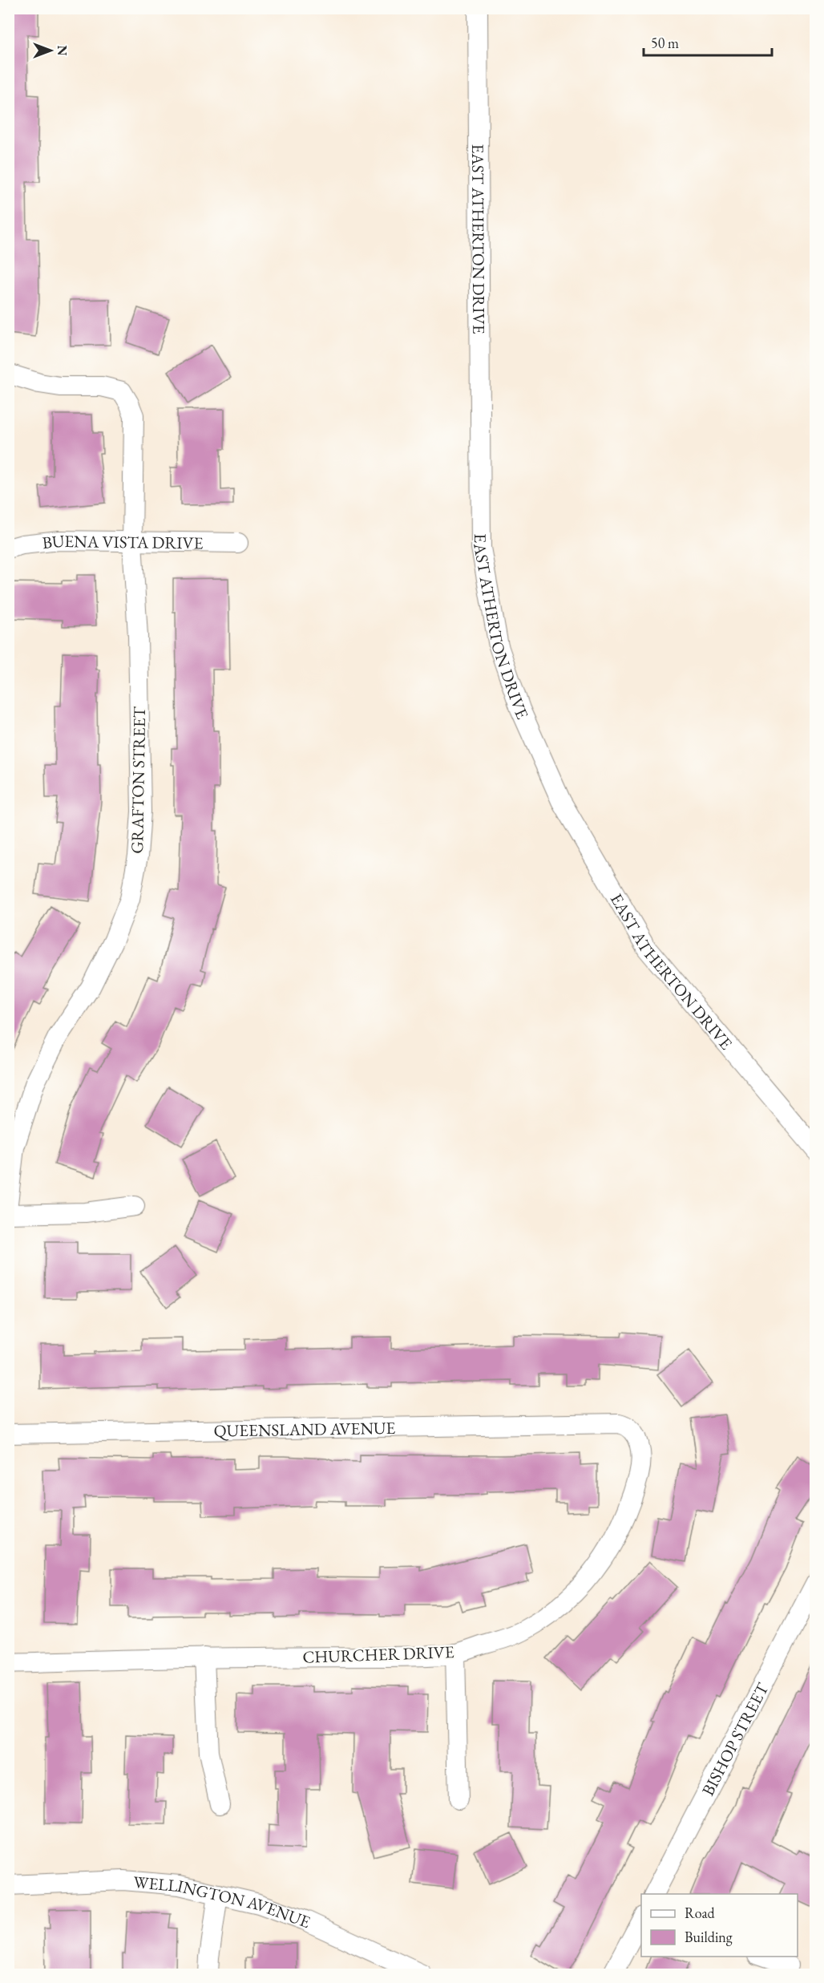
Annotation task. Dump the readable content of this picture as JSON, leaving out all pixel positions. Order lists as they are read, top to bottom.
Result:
{
  "streets": {
    "street": [
      "EAST ATHERTON DRIVE",
      "BUENA VISTA DRIVE",
      "GRAFTON STREET",
      "QUEENSLAND AVENUE",
      "CHURCHER DRIVE",
      "BISHOP STREET",
      "WELLINGTON AVENUE"
    ]
  },
  "crossings": [
    ["BUENA VISTA DRIVE", "GRAFTON STREET"],
    ["QUEENSLAND AVENUE", "CHURCHER DRIVE"]
  ],
  "legend": ["Road", "Building"],
  "scale_bar": "50 m",
  "north": "right"
}
